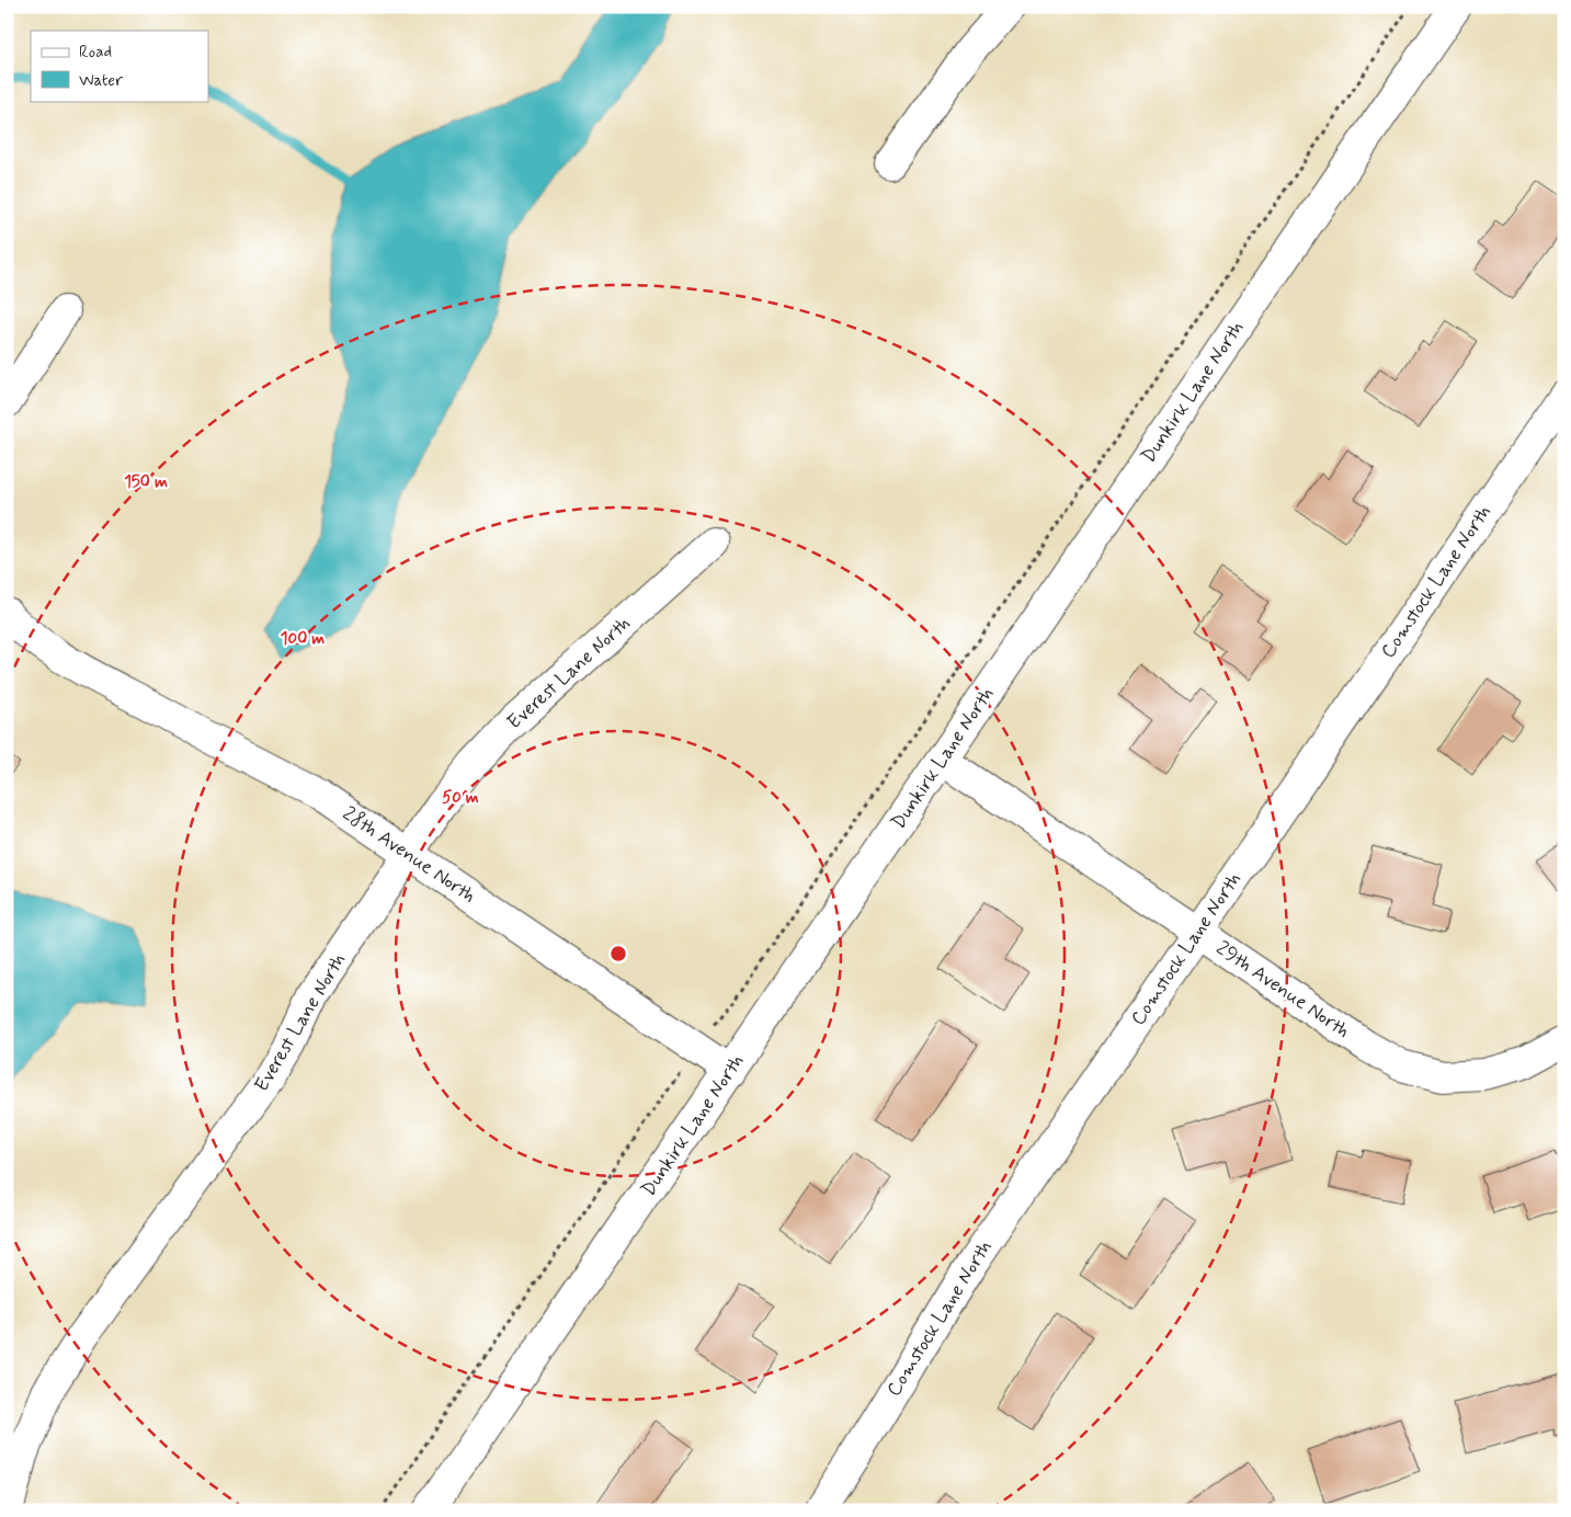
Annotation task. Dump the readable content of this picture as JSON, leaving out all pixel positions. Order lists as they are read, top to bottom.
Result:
{
  "streets": {
    "street": [
      "Dunkirk Lane North",
      "Comstock Lane North",
      "Everest Lane North",
      "28th Avenue North",
      "29th Avenue North"
    ]
  },
  "crossings": [
    ["Dunkirk Lane North", "28th Avenue North"],
    ["Dunkirk Lane North", "29th Avenue North"],
    ["Comstock Lane North", "29th Avenue North"],
    ["Everest Lane North", "28th Avenue North"]
  ],
  "legend": ["Road", "Water"],
  "rings": ["150 m", "100 m", "50 m"]
}
